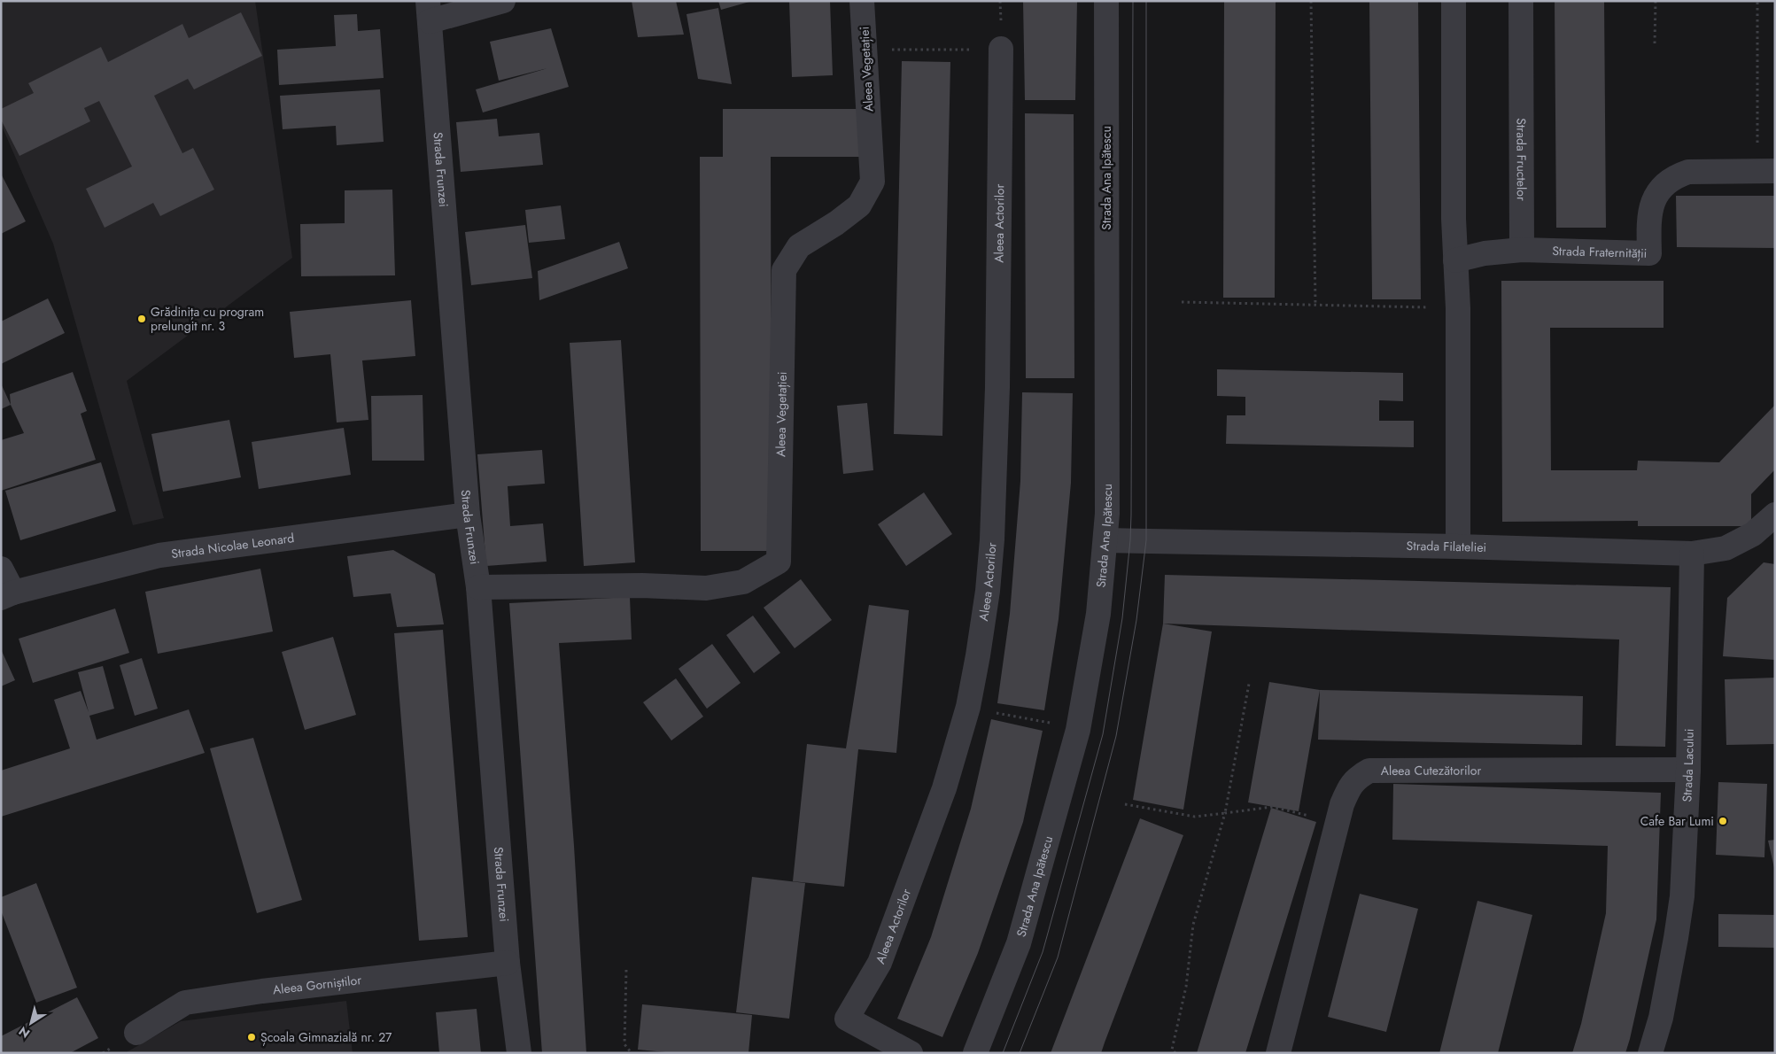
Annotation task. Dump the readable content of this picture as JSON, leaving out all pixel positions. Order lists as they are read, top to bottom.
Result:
{
  "streets": {
    "street": [
      "Aleea Vegetației",
      "Strada Fructelor",
      "Strada Frunzei",
      "Strada Ana Ipătescu",
      "Aleea Actorilor",
      "Strada Fraternității",
      "Strada Nicolae Leonard",
      "Strada Filateliei",
      "Strada Lacului",
      "Aleea Cutezătorilor",
      "Aleea Gorniștilor"
    ]
  },
  "crossings": [
    ["Aleea Vegetației", "Strada Frunzei"],
    ["Strada Fructelor", "Strada Fraternității"],
    ["Strada Frunzei", "Strada Nicolae Leonard"],
    ["Strada Frunzei", "Aleea Gorniștilor"],
    ["Strada Ana Ipătescu", "Strada Filateliei"],
    ["Strada Filateliei", "Strada Lacului"],
    ["Strada Lacului", "Aleea Cutezătorilor"]
  ],
  "places": ["Grădinița cu program prelungit nr. 3", "Cafe Bar Lumi", "Școala Gimnazială nr. 27"],
  "north": "bottom left"
}
